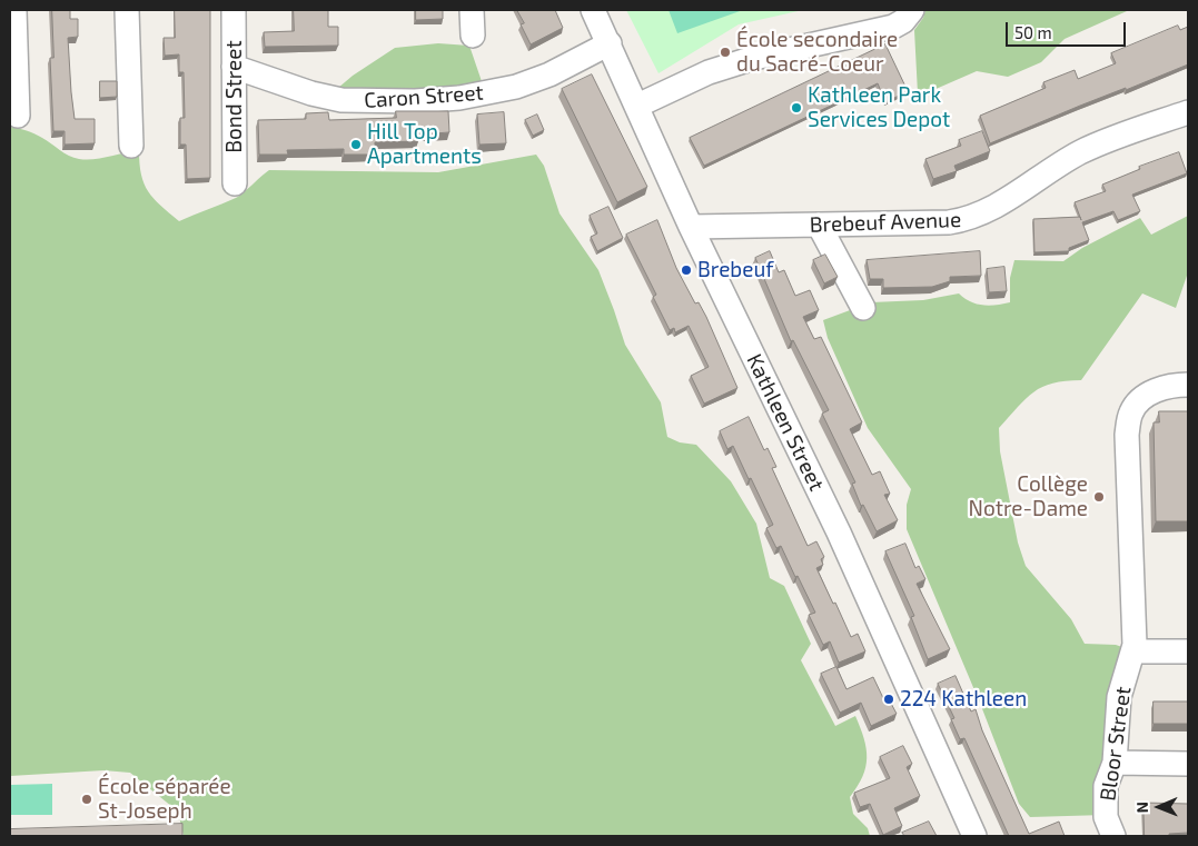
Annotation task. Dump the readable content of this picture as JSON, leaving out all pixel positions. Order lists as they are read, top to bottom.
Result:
{
  "streets": {
    "street": [
      "Bond Street",
      "Caron Street",
      "Brebeuf Avenue",
      "Kathleen Street",
      "Bloor Street"
    ]
  },
  "crossings": [
    ["Bond Street", "Caron Street"],
    ["Caron Street", "Kathleen Street"],
    ["Brebeuf Avenue", "Kathleen Street"]
  ],
  "places": [
    "École secondaire du Sacré-Coeur",
    "Kathleen Park Services Depot",
    "Hill Top Apartments",
    "Brebeuf",
    "Collège Notre-Dame",
    "224 Kathleen",
    "École séparée St-Joseph"
  ],
  "scale_bar": "50 m",
  "north": "left"
}
